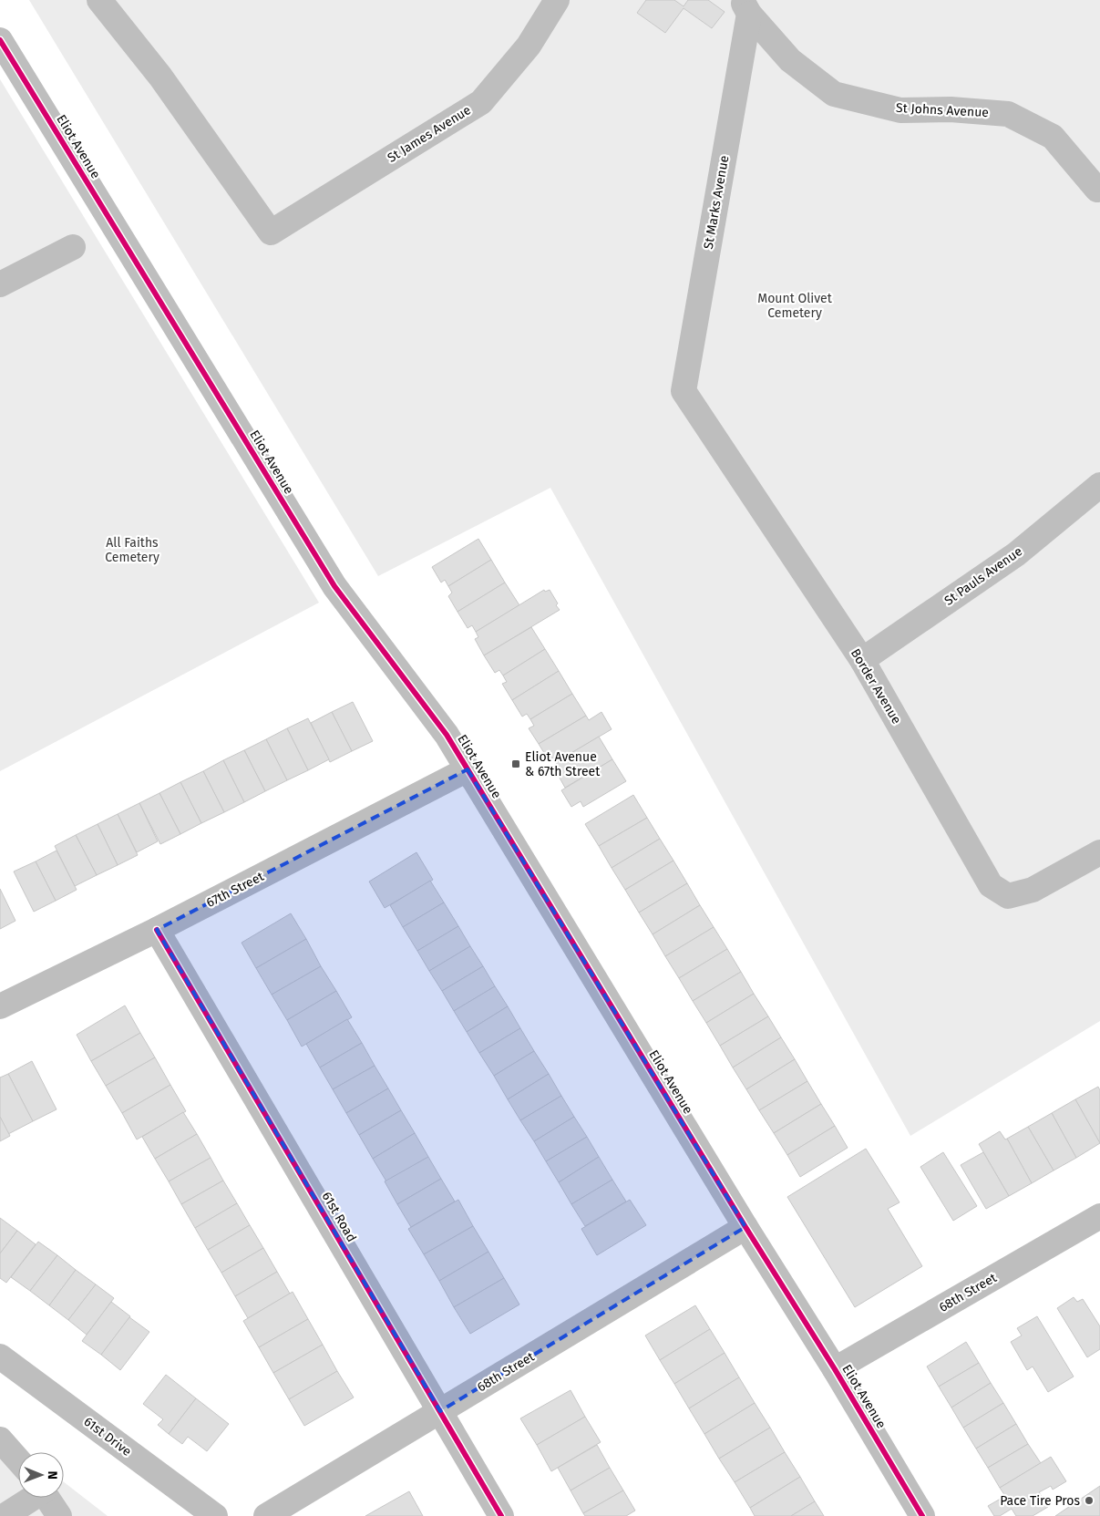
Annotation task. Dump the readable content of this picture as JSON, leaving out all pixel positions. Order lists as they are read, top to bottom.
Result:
{
  "streets": {
    "street": [
      "St Johns Avenue",
      "St James Avenue",
      "Eliot Avenue",
      "St Marks Avenue",
      "St Pauls Avenue",
      "Border Avenue",
      "67th Street",
      "61st Road",
      "68th Street",
      "61st Drive"
    ]
  },
  "crossings": [
    ["St Johns Avenue", "St Marks Avenue"],
    ["Eliot Avenue", "67th Street"],
    ["Eliot Avenue", "68th Street"],
    ["St Marks Avenue", "Border Avenue"],
    ["St Pauls Avenue", "Border Avenue"],
    ["67th Street", "61st Road"],
    ["61st Road", "68th Street"]
  ],
  "parks": ["Mount Olivet Cemetery", "All Faiths Cemetery"],
  "places": {
    "transit": ["Eliot Avenue & 67th Street"],
    "other": ["Pace Tire Pros"]
  },
  "north": "right"
}
